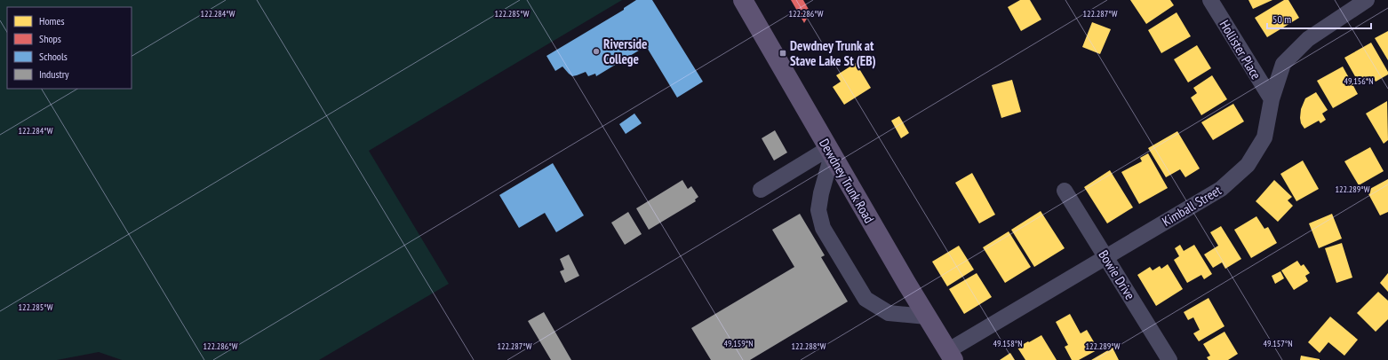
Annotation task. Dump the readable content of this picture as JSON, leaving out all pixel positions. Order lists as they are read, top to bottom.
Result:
{
  "streets": {
    "main road": ["Dewdney Trunk Road"],
    "street": ["Hollister Place", "Kimball Street", "Bowie Drive"]
  },
  "crossings": [
    ["Hollister Place", "Kimball Street"],
    ["Dewdney Trunk Road", "Kimball Street"],
    ["Kimball Street", "Bowie Drive"]
  ],
  "places": {
    "other": ["Riverside College"],
    "transit": ["Dewdney Trunk at Stave Lake St (EB)"]
  },
  "legend": [
    "Homes",
    "Shops",
    "Schools",
    "Industry"
  ],
  "scale_bar": "50 m",
  "coordinates": [
    "122.284°W",
    "122.285°W",
    "122.286°W",
    "122.287°W",
    "49.156°N",
    "122.289°W",
    "49.159°N",
    "49.158°N",
    "49.157°N",
    "122.288°W"
  ]
}
